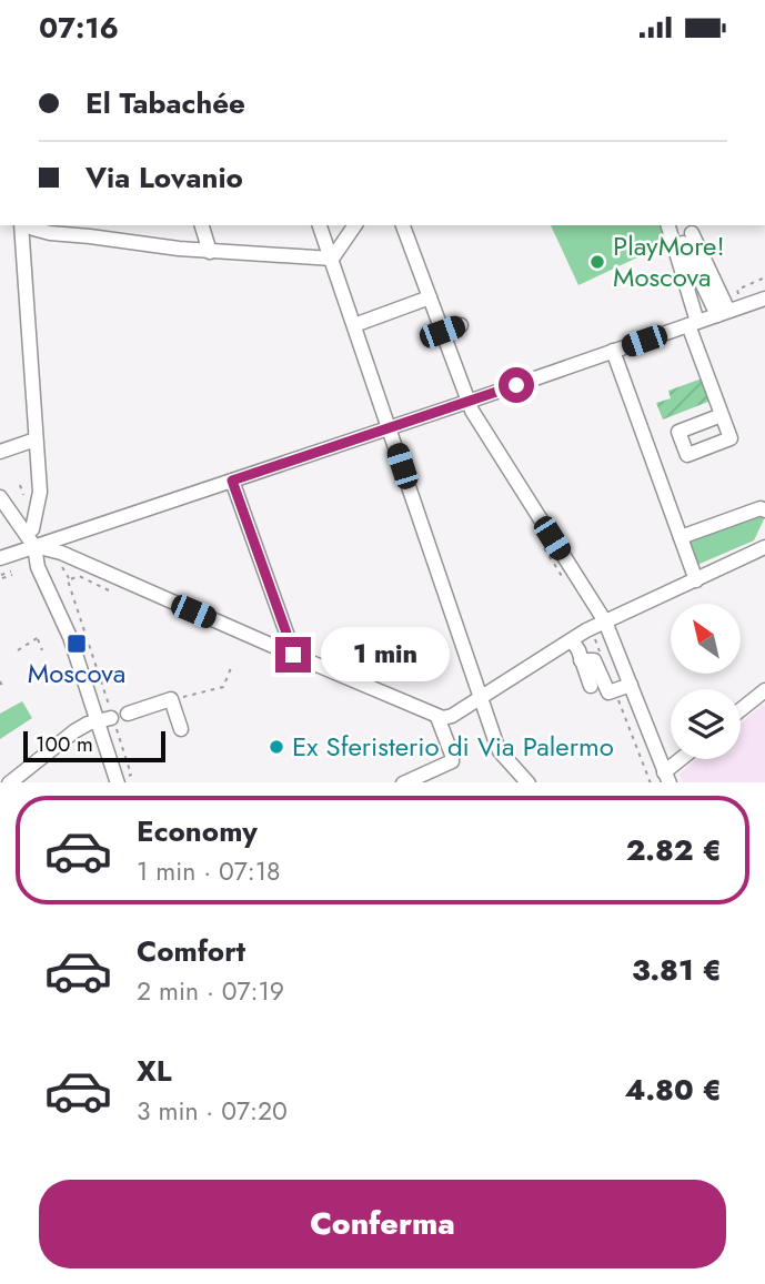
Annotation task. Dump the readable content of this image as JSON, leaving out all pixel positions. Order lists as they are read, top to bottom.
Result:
{
  "places": {
    "other": ["PlayMore! Moscova", "Ex Sferisterio di Via Palermo"],
    "transit": ["Moscova"]
  },
  "scale_bar": "100 m",
  "north": "top left",
  "page": {
    "status": "07:16",
    "banner": ["El Tabachée", "Via Lovanio"],
    "bubble": "1 min",
    "scale": "100 m",
    "list": [
      {
        "name": "Economy",
        "note": "1 min · 07:18",
        "value": "2.82 €"
      },
      {
        "name": "Comfort",
        "note": "2 min · 07:19",
        "value": "3.81 €"
      },
      {
        "name": "XL",
        "note": "3 min · 07:20",
        "value": "4.80 €"
      }
    ],
    "buttons": "Conferma"
  }
}
